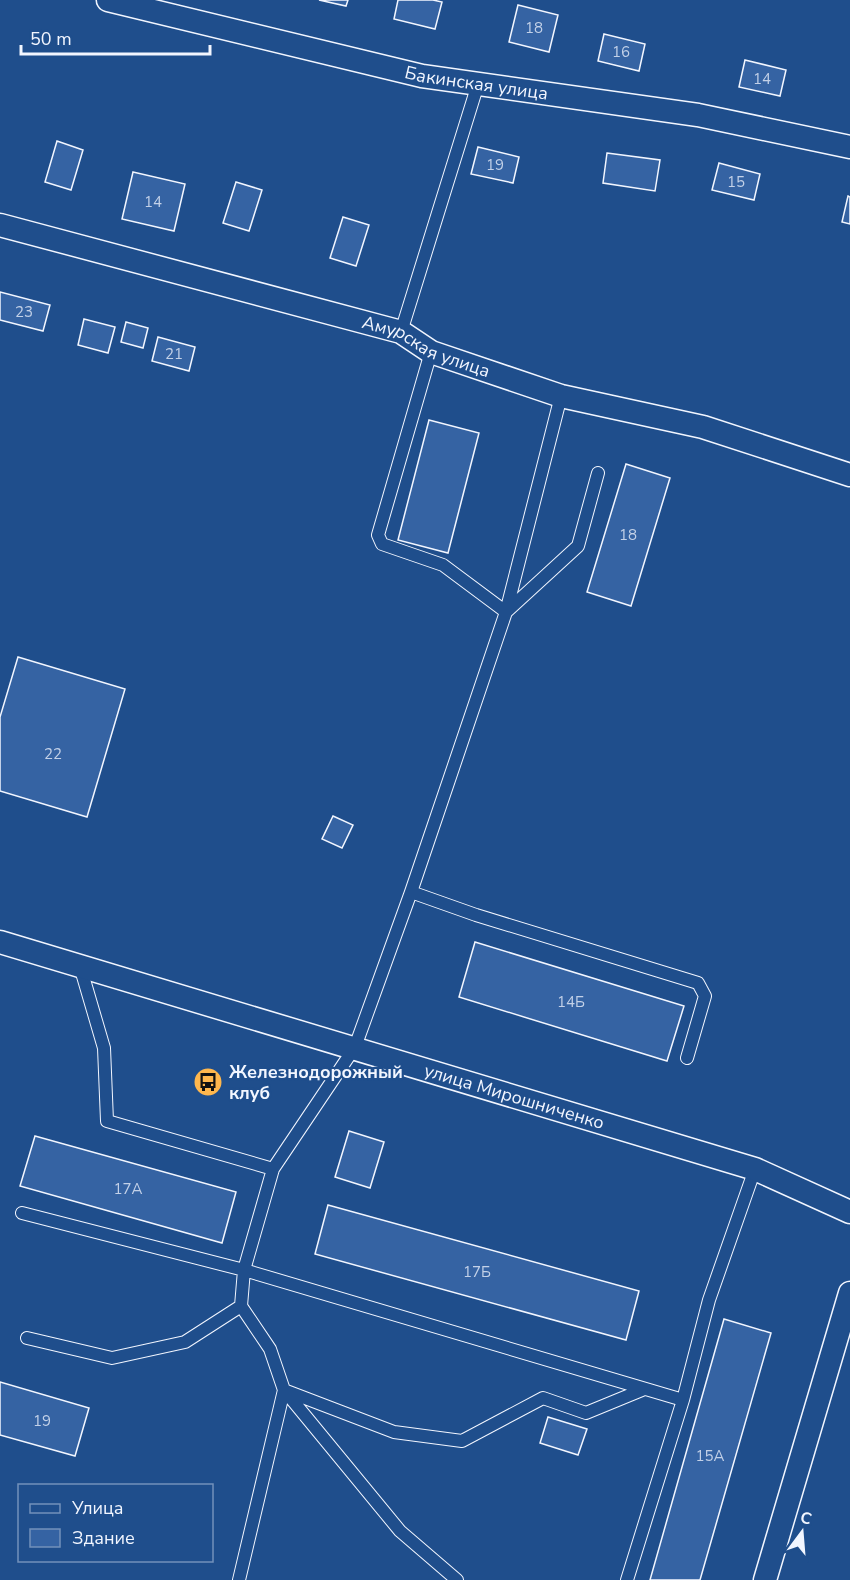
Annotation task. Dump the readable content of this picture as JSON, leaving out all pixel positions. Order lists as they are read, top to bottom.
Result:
{
  "streets": {
    "street": ["Бакинская улица", "Амурская улица", "улица Мирошниченко"]
  },
  "places": {
    "bus stop": ["Железнодорожный клуб"]
  },
  "house_numbers": [
    "18",
    "16",
    "14",
    "19",
    "15",
    "14",
    "23",
    "21",
    "18",
    "22",
    "14Б",
    "17А",
    "17Б",
    "19",
    "15А"
  ],
  "legend": ["Улица", "Здание"],
  "scale_bar": "50 m",
  "north": "top"
}
